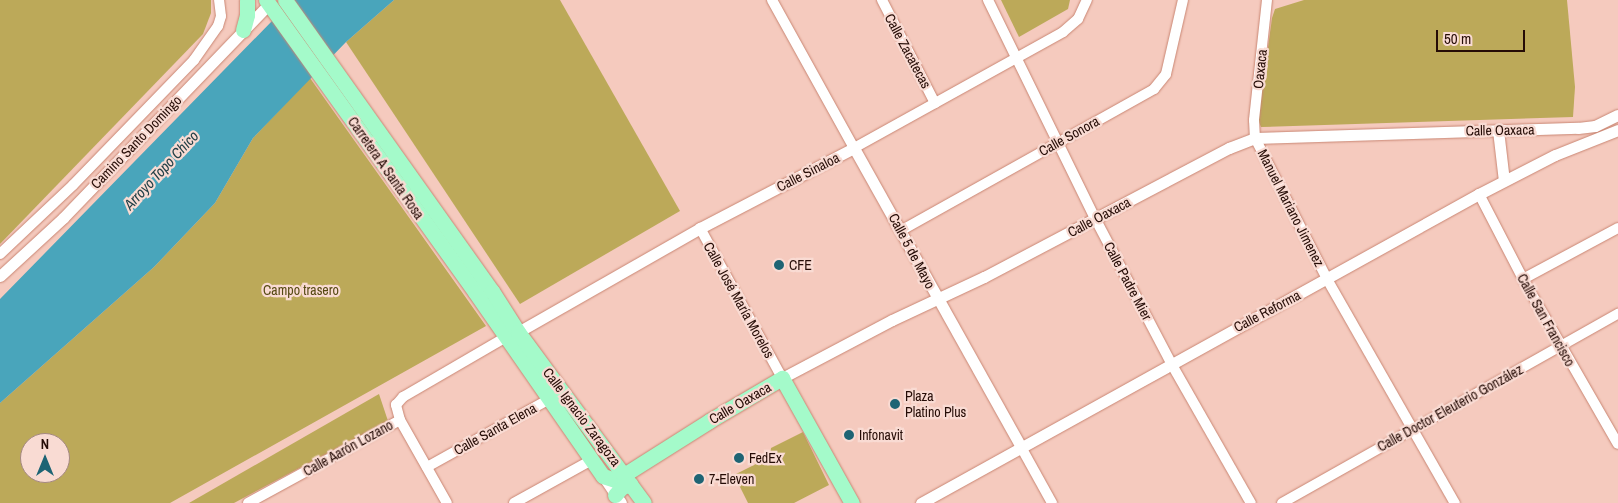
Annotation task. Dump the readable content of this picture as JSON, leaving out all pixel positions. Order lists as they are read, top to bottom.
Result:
{
  "streets": {
    "main road": [
      "Calle Oaxaca",
      "Carretera A Santa Rosa",
      "Calle José María Morelos",
      "Calle Ignacio Zaragoza"
    ],
    "street": [
      "Calle Zacatecas",
      "Oaxaca",
      "Calle Sonora",
      "Camino Santo Domingo",
      "Calle Sinaloa",
      "Manuel Mariano Jimenez",
      "Calle 5 de Mayo",
      "Calle Padre Mier",
      "Calle Reforma",
      "Calle San Francisco",
      "Calle Doctor Eleuterio González",
      "Calle Santa Elena",
      "Calle Aarón Lozano"
    ]
  },
  "crossings": [
    ["Calle Zacatecas", "Calle Sinaloa"],
    ["Oaxaca", "Calle Oaxaca"],
    ["Oaxaca", "Manuel Mariano Jimenez"],
    ["Calle Oaxaca", "Manuel Mariano Jimenez"],
    ["Calle Oaxaca", "Calle 5 de Mayo"],
    ["Calle Oaxaca", "Calle Padre Mier"],
    ["Calle Oaxaca", "Calle José María Morelos"],
    ["Calle Oaxaca", "Calle Ignacio Zaragoza"],
    ["Calle Sonora", "Calle 5 de Mayo"],
    ["Calle Sonora", "Calle Padre Mier"],
    ["Camino Santo Domingo", "Carretera A Santa Rosa"],
    ["Carretera A Santa Rosa", "Calle Sinaloa"],
    ["Carretera A Santa Rosa", "Calle Ignacio Zaragoza"],
    ["Carretera A Santa Rosa", "Calle Aarón Lozano"],
    ["Calle Sinaloa", "Calle 5 de Mayo"],
    ["Calle Sinaloa", "Calle Padre Mier"],
    ["Calle Sinaloa", "Calle José María Morelos"],
    ["Calle Sinaloa", "Calle Ignacio Zaragoza"],
    ["Calle Sinaloa", "Calle Aarón Lozano"],
    ["Manuel Mariano Jimenez", "Calle Reforma"],
    ["Manuel Mariano Jimenez", "Calle Doctor Eleuterio González"],
    ["Calle 5 de Mayo", "Calle Reforma"],
    ["Calle Padre Mier", "Calle Reforma"],
    ["Calle Reforma", "Calle San Francisco"],
    ["Calle San Francisco", "Calle Doctor Eleuterio González"],
    ["Calle Ignacio Zaragoza", "Calle Santa Elena"],
    ["Calle Ignacio Zaragoza", "Calle Aarón Lozano"]
  ],
  "water": ["Arroyo Topo Chico"],
  "parks": ["Campo trasero"],
  "places": [
    "CFE",
    "Plaza Platino Plus",
    "Infonavit",
    "FedEx",
    "7-Eleven"
  ],
  "scale_bar": "50 m",
  "north": "top"
}
